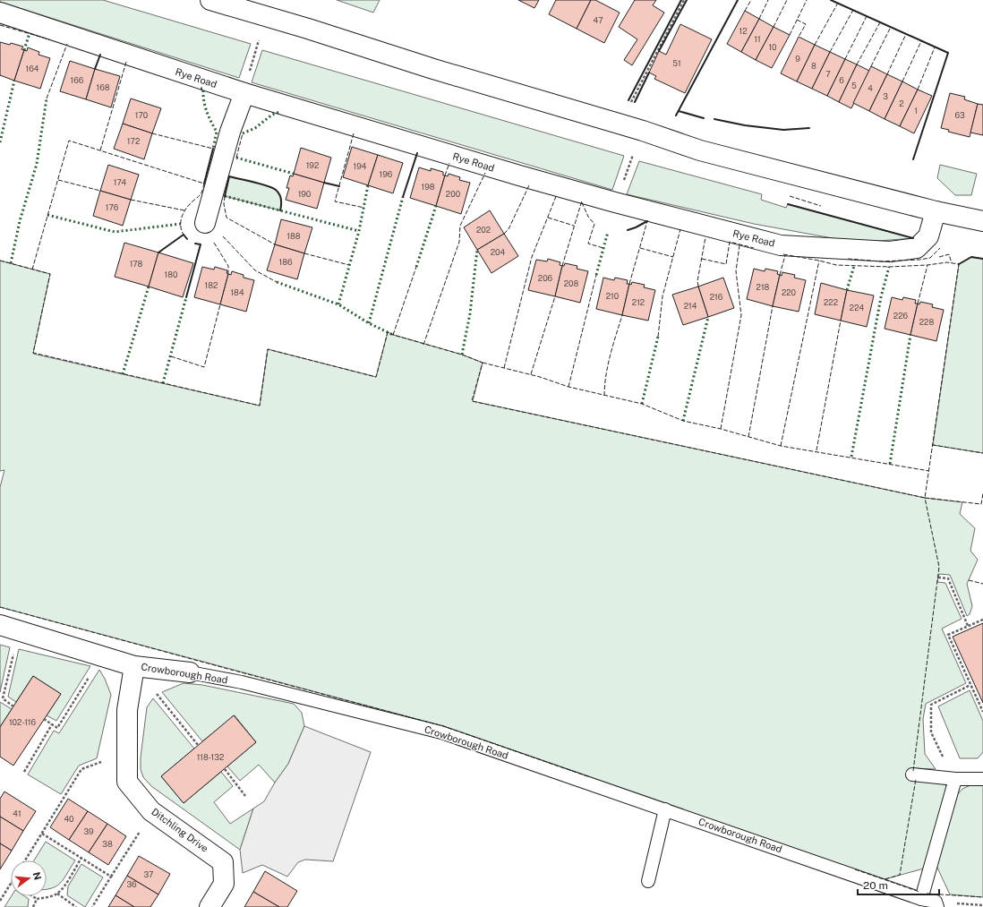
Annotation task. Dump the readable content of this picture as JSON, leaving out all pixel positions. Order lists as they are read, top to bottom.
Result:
{
  "streets": {
    "main road": ["Rye Road", "Crowborough Road", "Ditchling Drive"]
  },
  "crossings": [
    ["Crowborough Road", "Ditchling Drive"]
  ],
  "house_numbers": [
    "47",
    "12",
    "11",
    "10",
    "9",
    "51",
    "8",
    "164",
    "7",
    "166",
    "6",
    "5",
    "168",
    "4",
    "3",
    "2",
    "1",
    "170",
    "63",
    "172",
    "192",
    "194",
    "196",
    "174",
    "198",
    "190",
    "200",
    "176",
    "202",
    "188",
    "204",
    "186",
    "178",
    "180",
    "206",
    "208",
    "182",
    "218",
    "184",
    "220",
    "210",
    "216",
    "212",
    "222",
    "214",
    "224",
    "226",
    "228",
    "102-116",
    "118-132",
    "41",
    "40",
    "39",
    "38",
    "37",
    "36"
  ],
  "scale_bar": "20 m",
  "north": "right"
}
